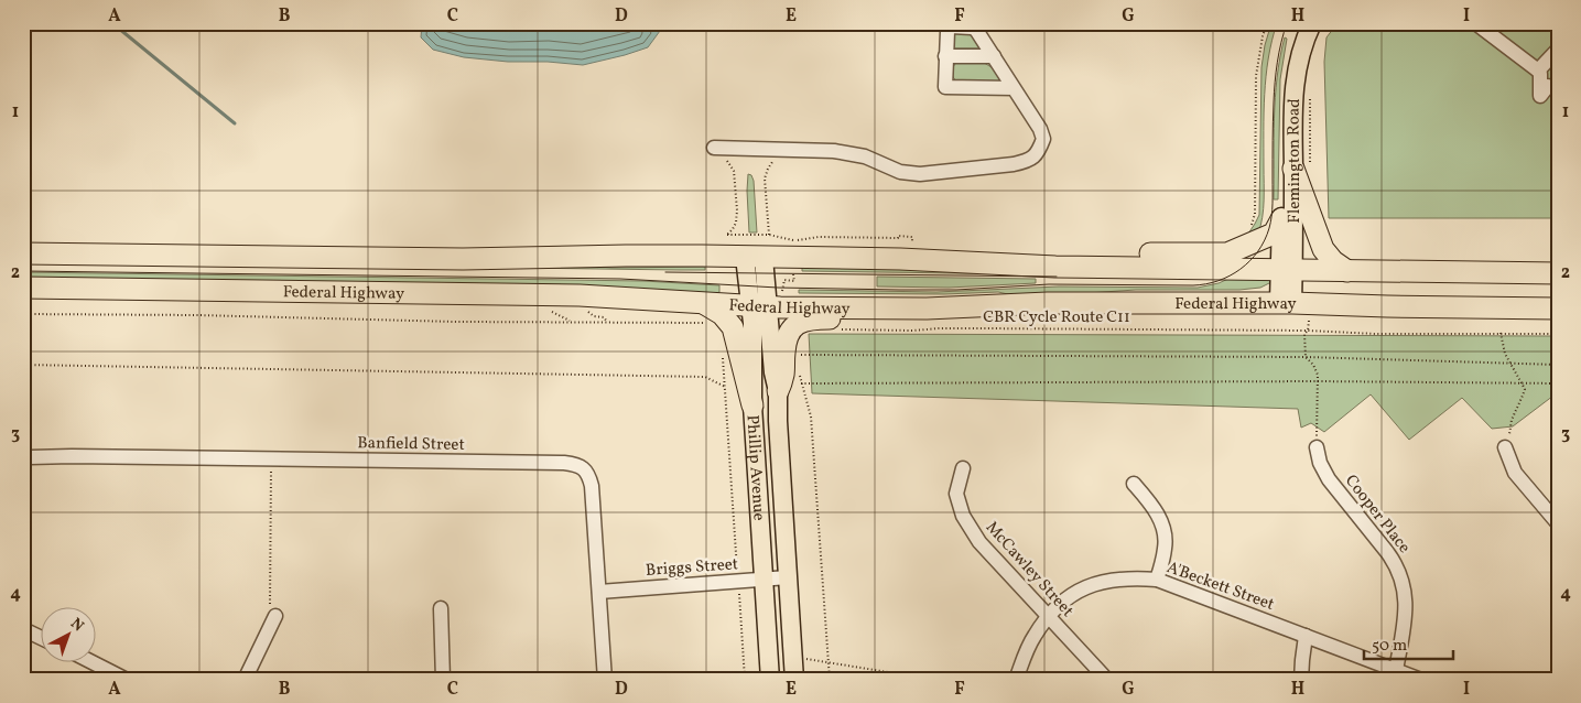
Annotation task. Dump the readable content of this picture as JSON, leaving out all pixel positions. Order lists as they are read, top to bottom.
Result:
{
  "streets": {
    "highway": ["Federal Highway"],
    "main road": ["Flemington Road", "Phillip Avenue"],
    "street": [
      "Banfield Street",
      "Cooper Place",
      "Briggs Street",
      "McCawley Street",
      "A'Beckett Street"
    ],
    "path": ["CBR Cycle Route C11"]
  },
  "crossings": [
    ["Flemington Road", "Federal Highway"],
    ["Federal Highway", "Phillip Avenue"],
    ["Banfield Street", "Briggs Street"],
    ["Phillip Avenue", "Briggs Street"],
    ["Cooper Place", "A'Beckett Street"],
    ["McCawley Street", "A'Beckett Street"]
  ],
  "scale_bar": "50 m",
  "north": "top right",
  "grid": {
    "columns": [
      "A",
      "B",
      "C",
      "D",
      "E",
      "F",
      "G",
      "H",
      "I"
    ],
    "rows": [
      "1",
      "2",
      "3",
      "4"
    ]
  }
}
